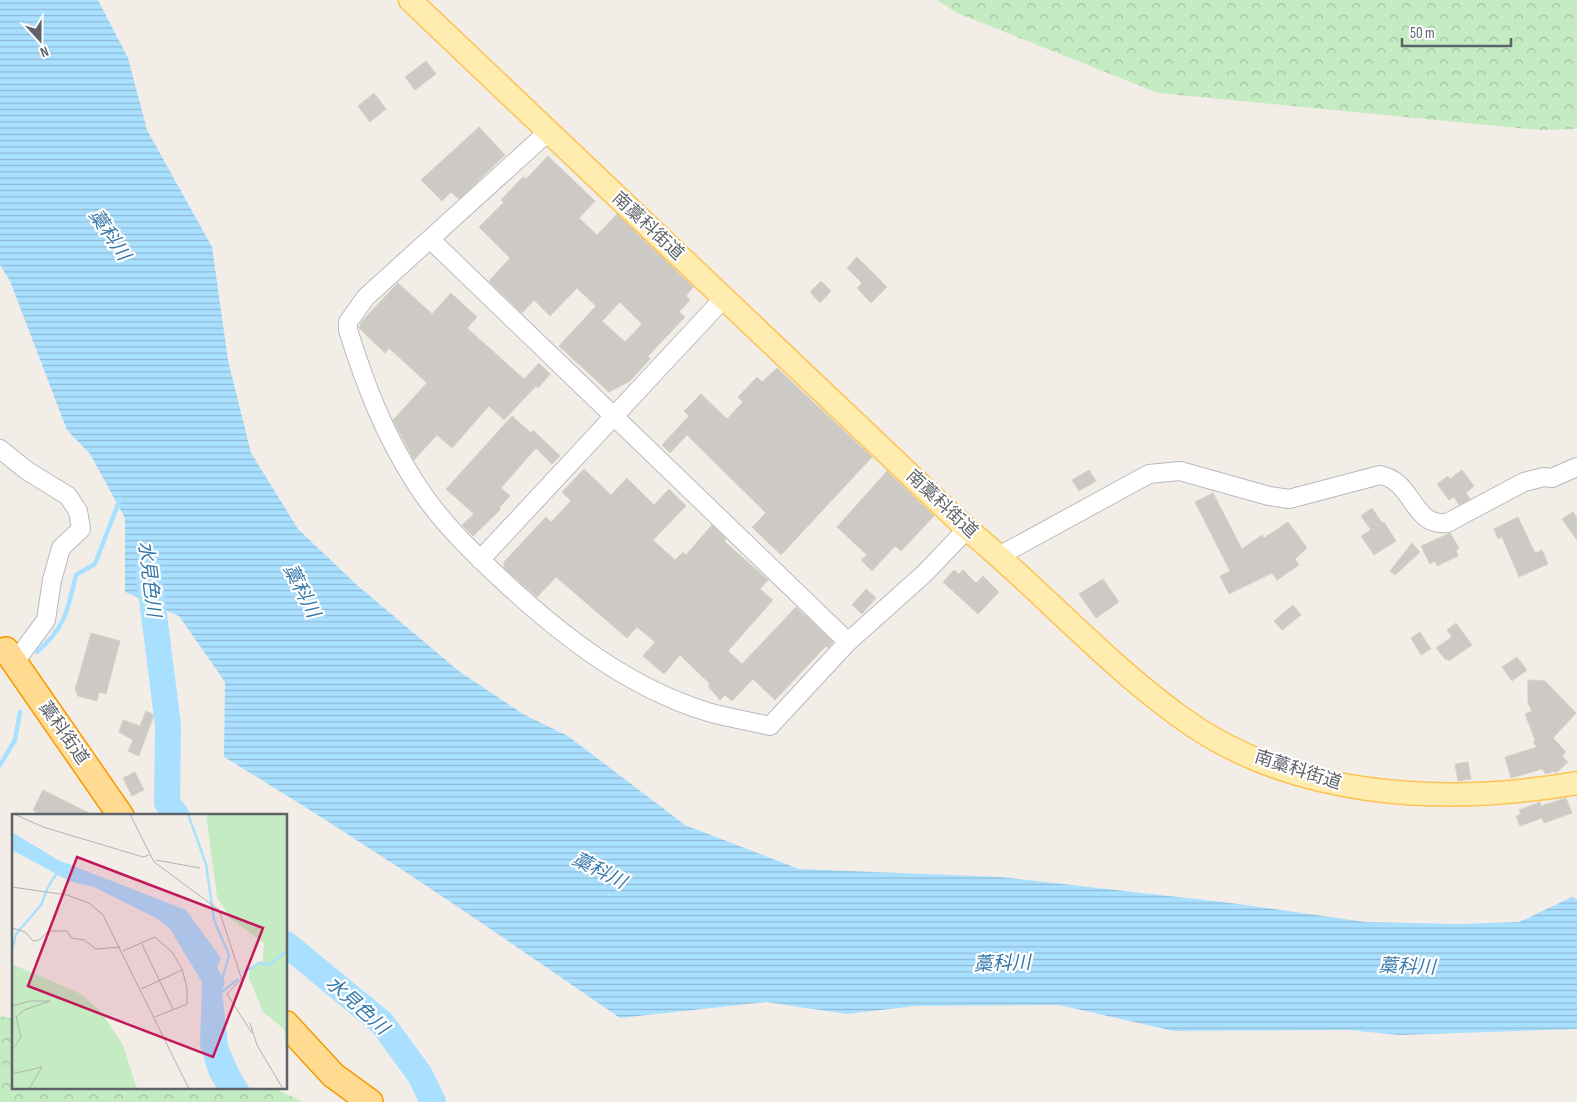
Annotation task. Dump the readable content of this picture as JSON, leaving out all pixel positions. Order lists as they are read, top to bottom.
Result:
{
  "streets": {
    "highway": ["藁科街道"],
    "main road": ["南藁科街道"]
  },
  "water": ["藁科川", "水見色川"],
  "scale_bar": "50 m",
  "north": "bottom"
}
